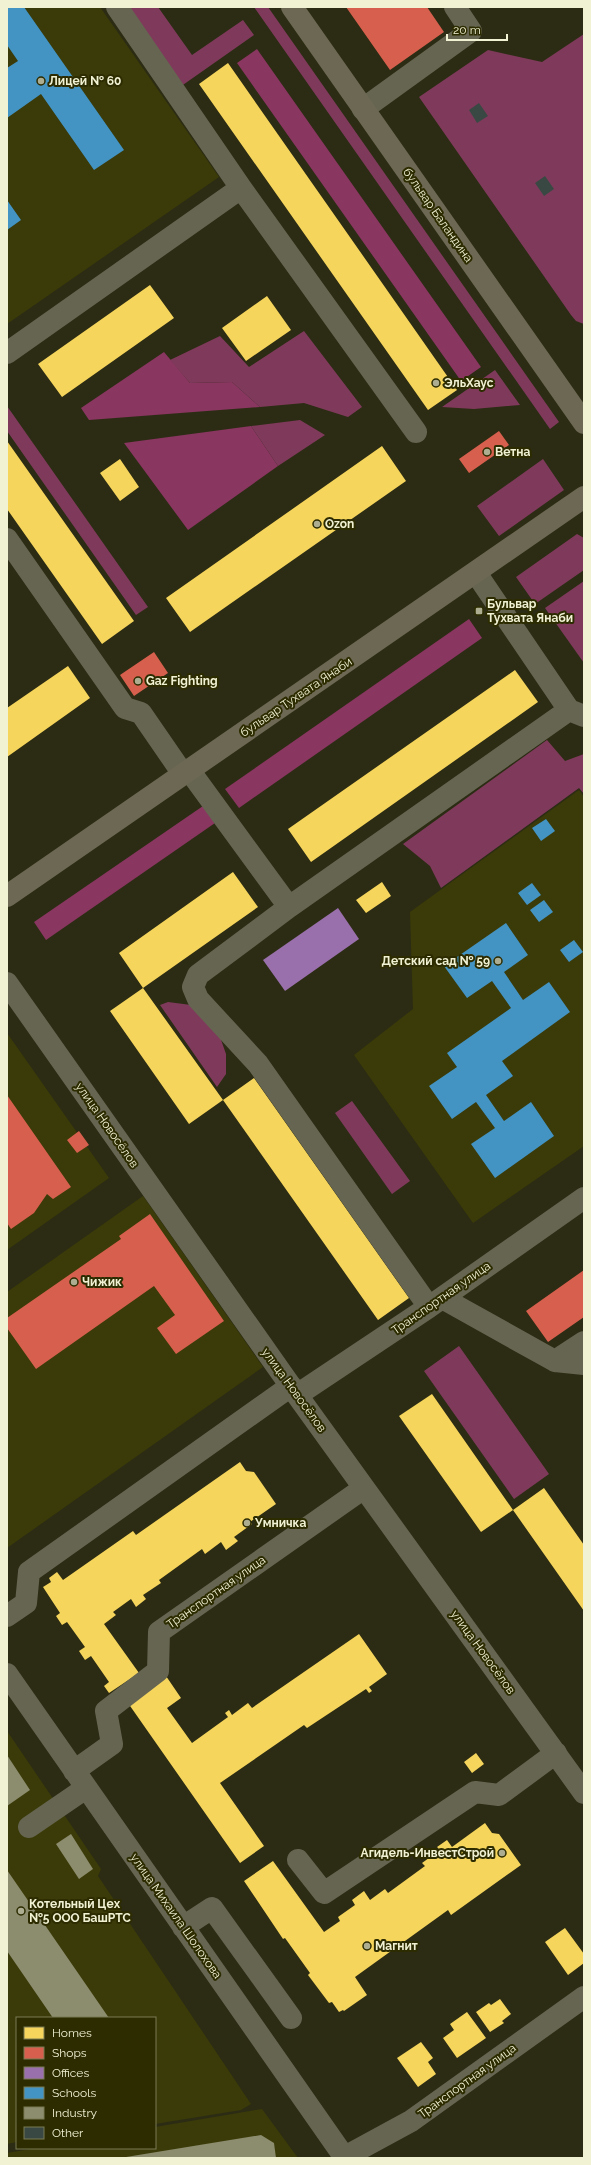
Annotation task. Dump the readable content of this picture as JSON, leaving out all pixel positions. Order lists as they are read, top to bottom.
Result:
{
  "streets": {
    "main road": ["бульвар Баландина", "бульвар Тухвата Янаби"],
    "street": ["улица Новосёлов", "Транспортная улица", "улица Михаила Шолохова"]
  },
  "crossings": [
    ["улица Новосёлов", "Транспортная улица"],
    ["Транспортная улица", "улица Михаила Шолохова"]
  ],
  "places": {
    "other": [
      "Лицей № 60",
      "ЭльХаус",
      "Ветна",
      "Ozon",
      "Gaz Fighting",
      "Детский сад № 59",
      "Чижик",
      "Умничка",
      "Агидель-ИнвестСтрой",
      "Котельный Цех №5 ООО БашРТС",
      "Магнит"
    ],
    "transit": ["Бульвар Тухвата Янаби"]
  },
  "legend": [
    "Homes",
    "Shops",
    "Offices",
    "Schools",
    "Industry",
    "Other"
  ],
  "scale_bar": "20 m"
}
